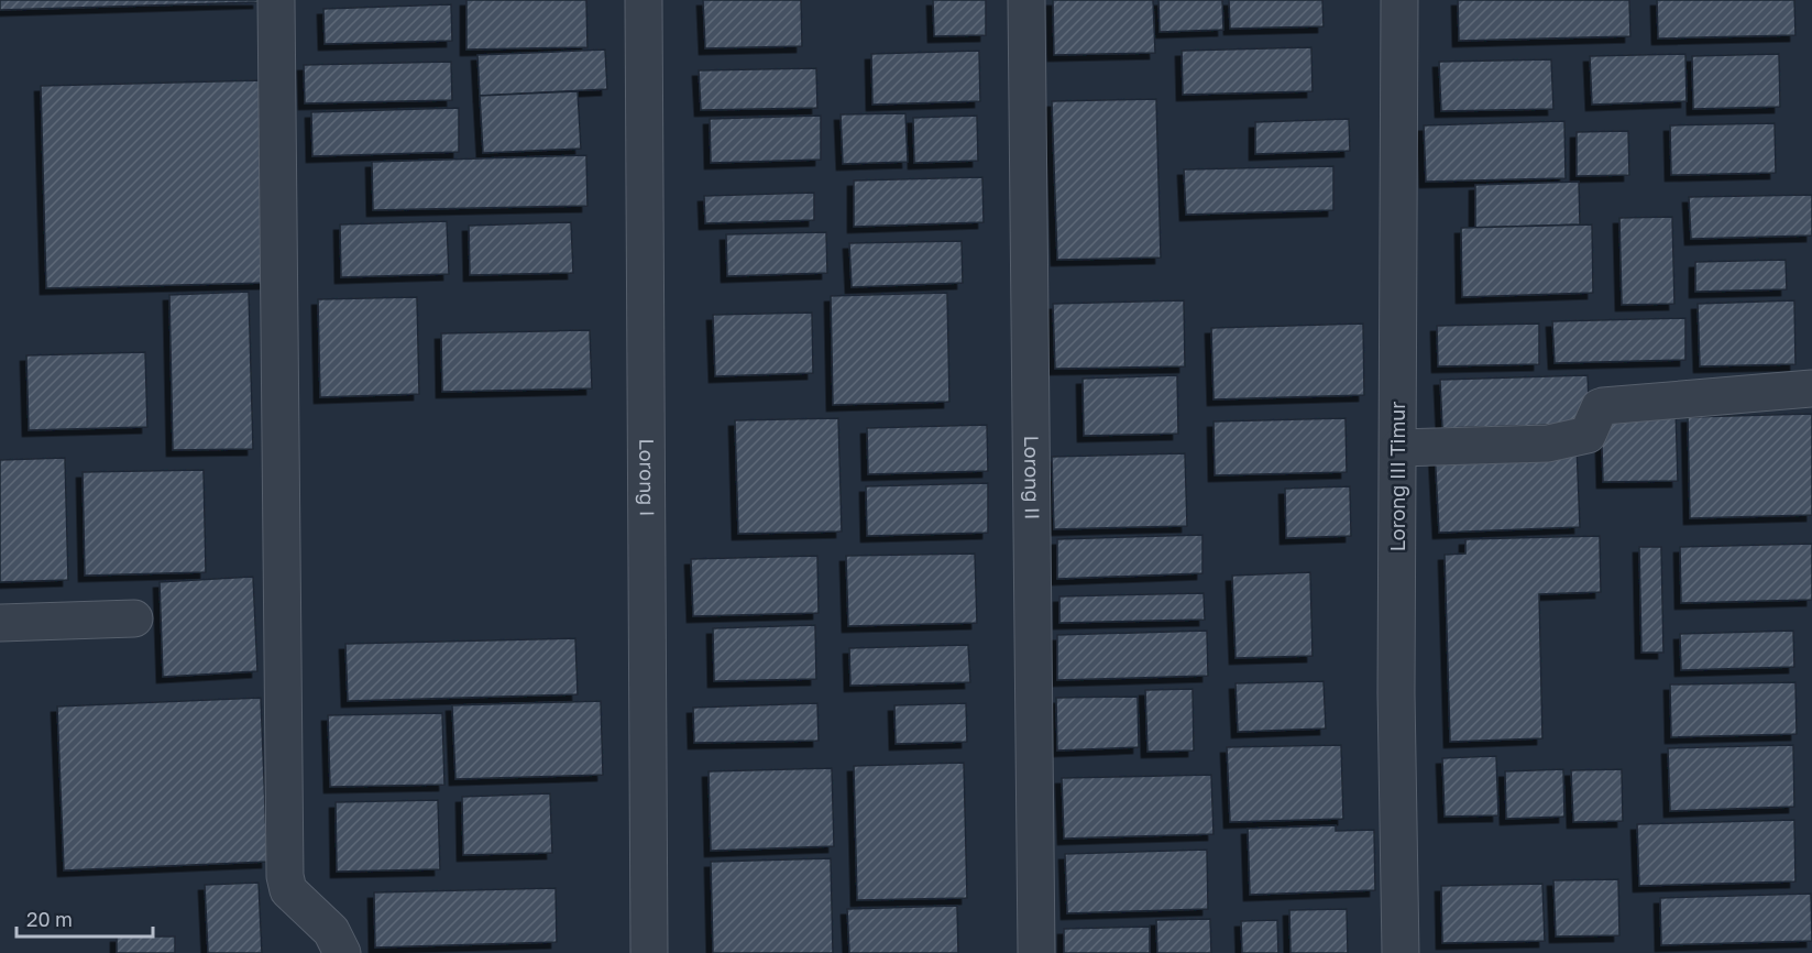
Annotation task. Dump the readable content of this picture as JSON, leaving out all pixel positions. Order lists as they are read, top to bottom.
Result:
{
  "streets": {
    "street": ["Lorong I", "Lorong II", "Lorong III Timur"]
  },
  "scale_bar": "20 m"
}
